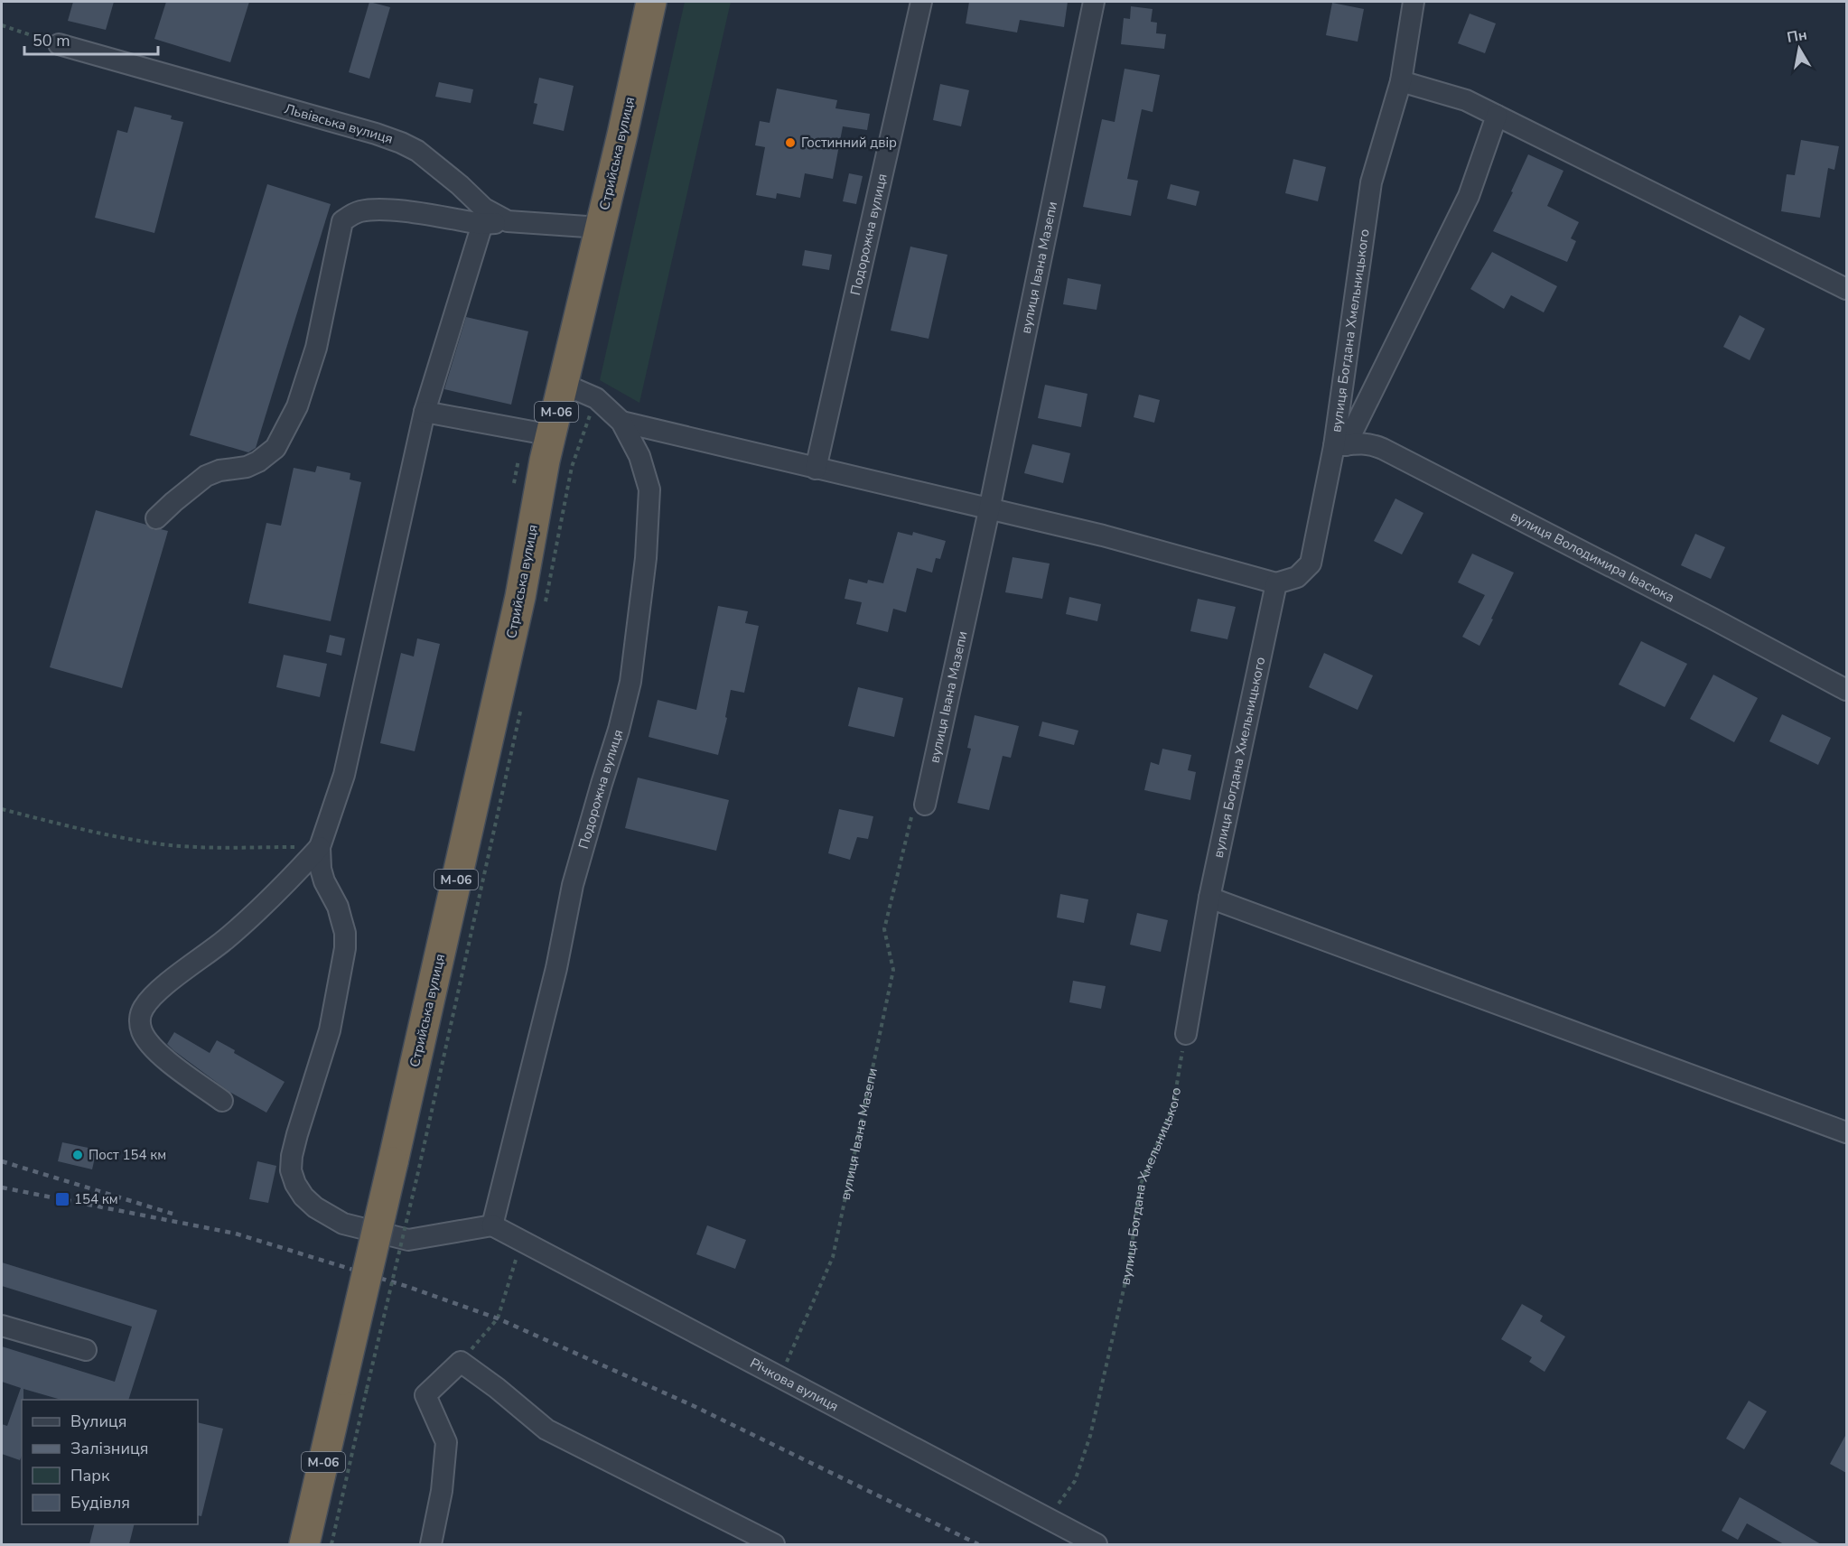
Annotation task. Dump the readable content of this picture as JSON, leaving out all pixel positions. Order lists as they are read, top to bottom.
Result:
{
  "streets": {
    "highway": ["Стрийська вулиця", "М-06"],
    "street": [
      "Львівська вулиця",
      "Подорожна вулиця",
      "вулиця Івана Мазепи",
      "вулиця Богдана Хмельницького",
      "вулиця Володимира Івасюка",
      "Річкова вулиця"
    ]
  },
  "crossings": [
    ["Львівська вулиця", "Стрийська вулиця"],
    ["Стрийська вулиця", "Подорожна вулиця"],
    ["Стрийська вулиця", "М-06"],
    ["Подорожна вулиця", "Річкова вулиця"],
    ["вулиця Івана Мазепи", "Річкова вулиця"],
    ["вулиця Богдана Хмельницького", "вулиця Володимира Івасюка"],
    ["вулиця Богдана Хмельницького", "Річкова вулиця"]
  ],
  "places": {
    "other": ["Гостинний двір", "Пост 154 км"],
    "transit": ["154 км"]
  },
  "legend": [
    "Вулиця",
    "Залізниця",
    "Парк",
    "Будівля"
  ],
  "scale_bar": "50 m",
  "north": "top"
}
